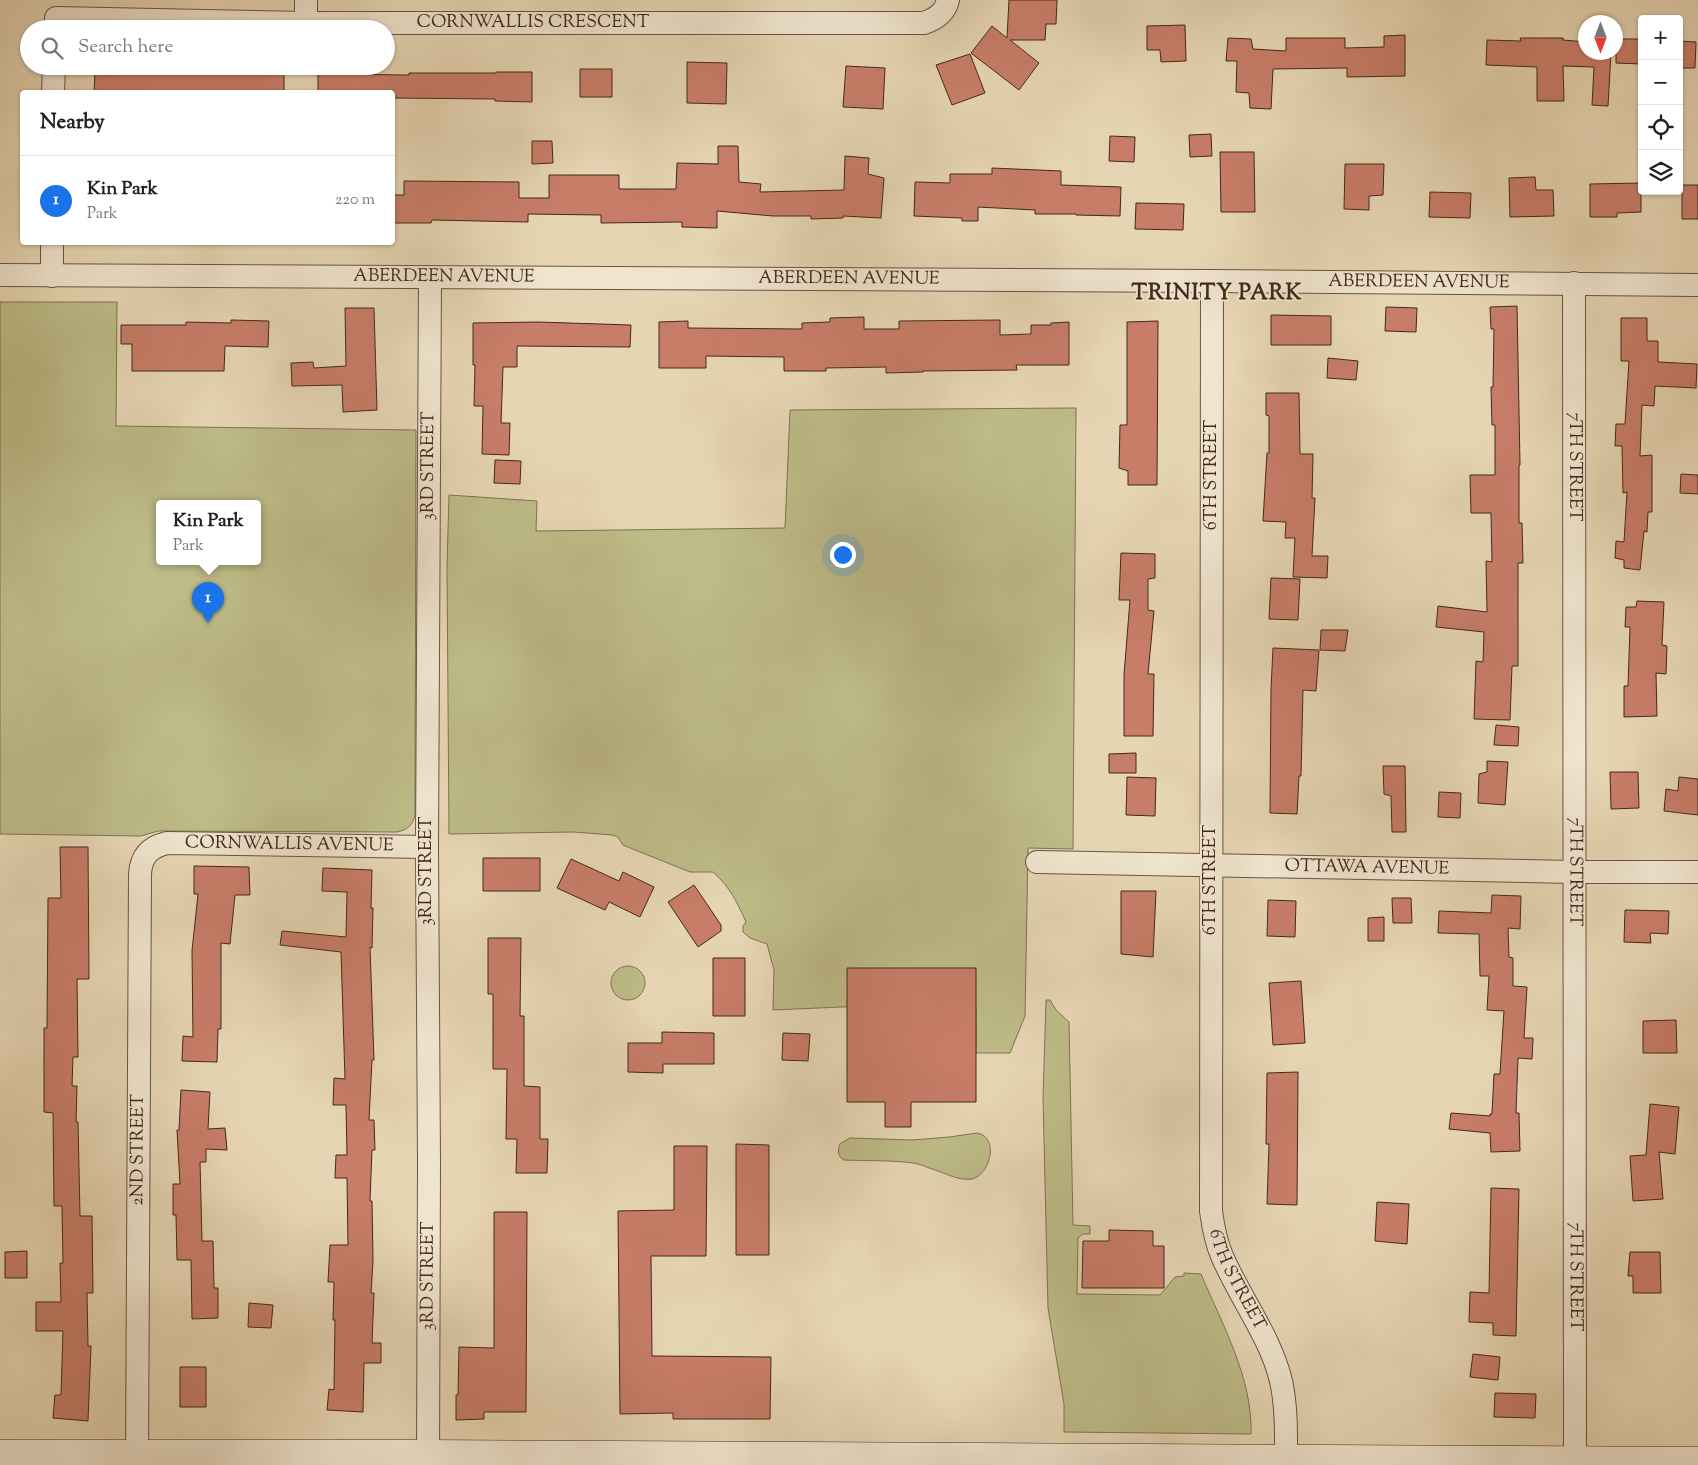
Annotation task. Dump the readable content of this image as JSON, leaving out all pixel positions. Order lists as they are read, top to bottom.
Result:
{
  "streets": {
    "street": [
      "CORNWALLIS CRESCENT",
      "ABERDEEN AVENUE",
      "3RD STREET",
      "7TH STREET",
      "6TH STREET",
      "CORNWALLIS AVENUE",
      "OTTAWA AVENUE",
      "2ND STREET"
    ]
  },
  "crossings": [
    ["ABERDEEN AVENUE", "3RD STREET"],
    ["ABERDEEN AVENUE", "7TH STREET"],
    ["ABERDEEN AVENUE", "6TH STREET"],
    ["3RD STREET", "CORNWALLIS AVENUE"],
    ["7TH STREET", "OTTAWA AVENUE"],
    ["6TH STREET", "OTTAWA AVENUE"],
    ["CORNWALLIS AVENUE", "2ND STREET"]
  ],
  "districts": ["TRINITY PARK"],
  "north": "bottom",
  "page": {
    "map_buttons": ["+", "−"],
    "search": "Search here",
    "heading": "Nearby",
    "list": [
      {
        "mark": "1",
        "name": "Kin Park",
        "note": "Park",
        "value": "220 m"
      }
    ],
    "popup": ["Kin Park", "Park"],
    "pins": "1"
  }
}
